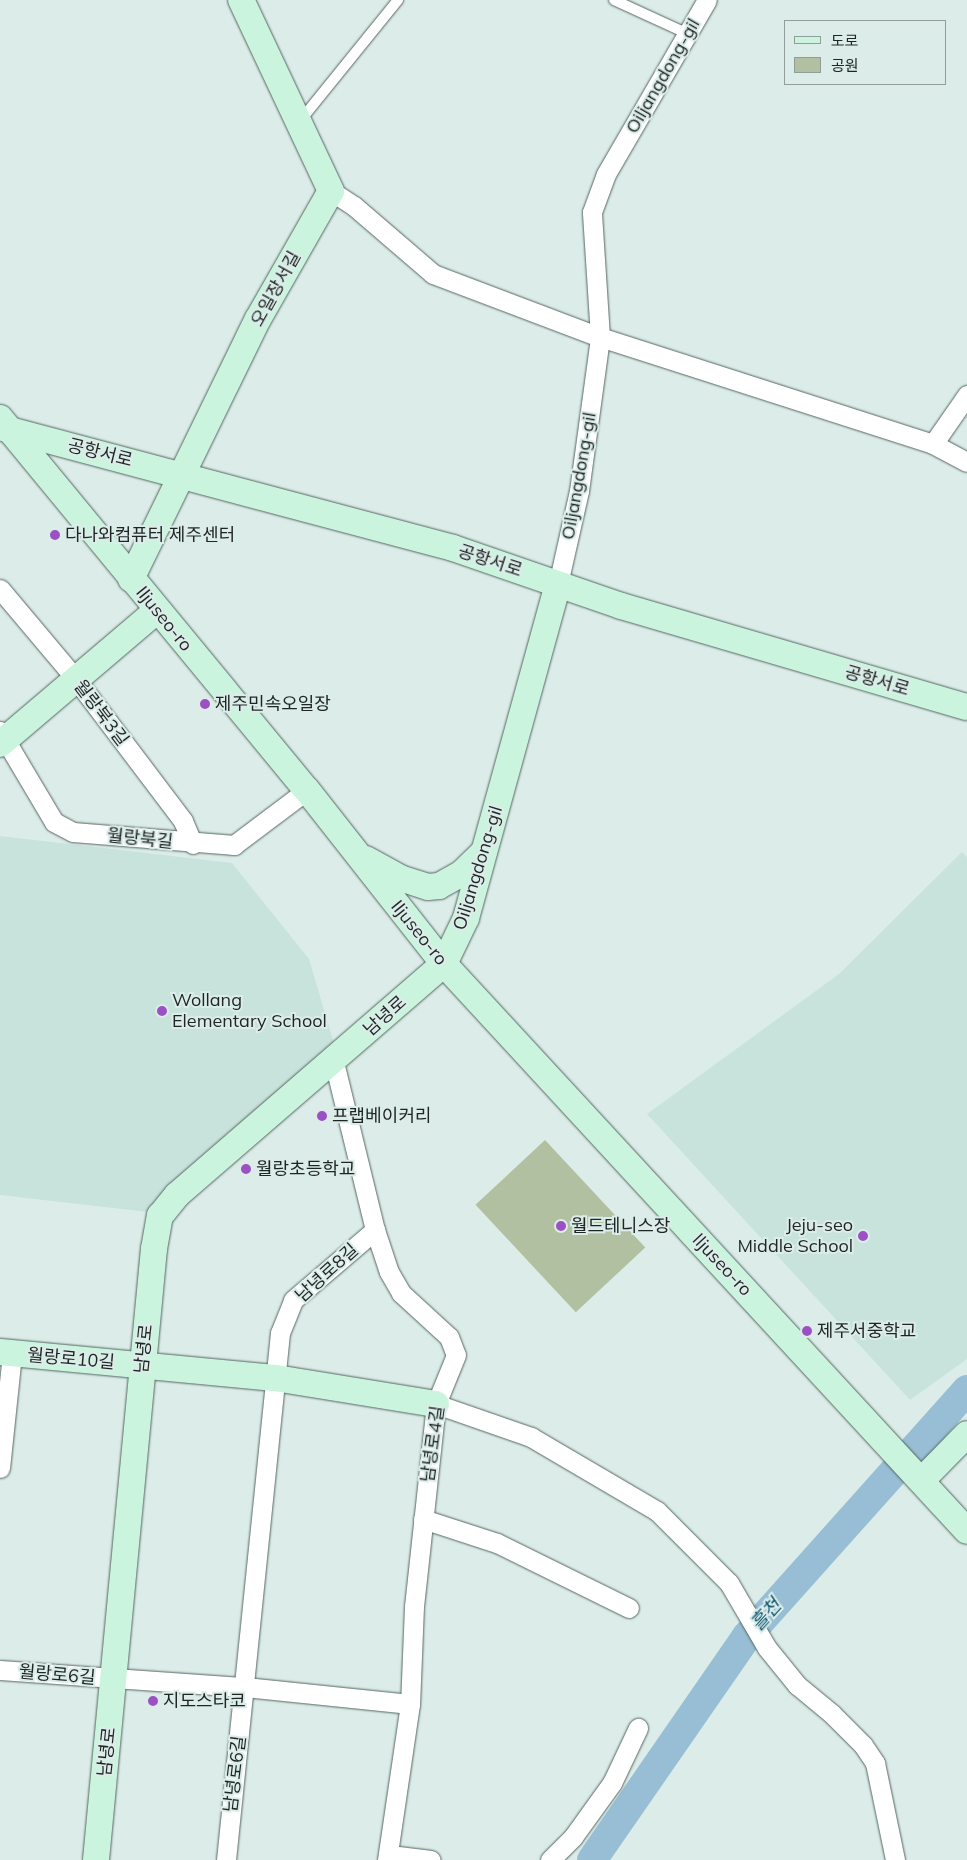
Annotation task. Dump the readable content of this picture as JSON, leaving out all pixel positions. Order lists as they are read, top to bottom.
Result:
{
  "streets": {
    "street": [
      "Oiljangdong-gil",
      "오일장서길",
      "공항서로",
      "Iljuseo-ro",
      "월랑북3길",
      "월랑북길",
      "남녕로",
      "남녕로8길",
      "월랑로10길",
      "남녕로4길",
      "월랑로6길",
      "남녕로6길"
    ]
  },
  "crossings": [
    ["Oiljangdong-gil", "공항서로"],
    ["Oiljangdong-gil", "Iljuseo-ro"],
    ["Oiljangdong-gil", "남녕로"],
    ["오일장서길", "공항서로"],
    ["오일장서길", "Iljuseo-ro"],
    ["공항서로", "Iljuseo-ro"],
    ["Iljuseo-ro", "월랑북길"],
    ["Iljuseo-ro", "남녕로"],
    ["월랑북3길", "월랑북길"],
    ["남녕로", "월랑로10길"],
    ["남녕로", "남녕로4길"],
    ["남녕로", "월랑로6길"],
    ["남녕로8길", "남녕로4길"],
    ["남녕로8길", "남녕로6길"]
  ],
  "water": ["흘천"],
  "places": [
    "다나와컴퓨터 제주센터",
    "제주민속오일장",
    "Wollang Elementary School",
    "프랩베이커리",
    "월랑초등학교",
    "월드테니스장",
    "Jeju-seo Middle School",
    "제주서중학교",
    "지도스타코"
  ],
  "legend": ["도로", "공원"]
}
